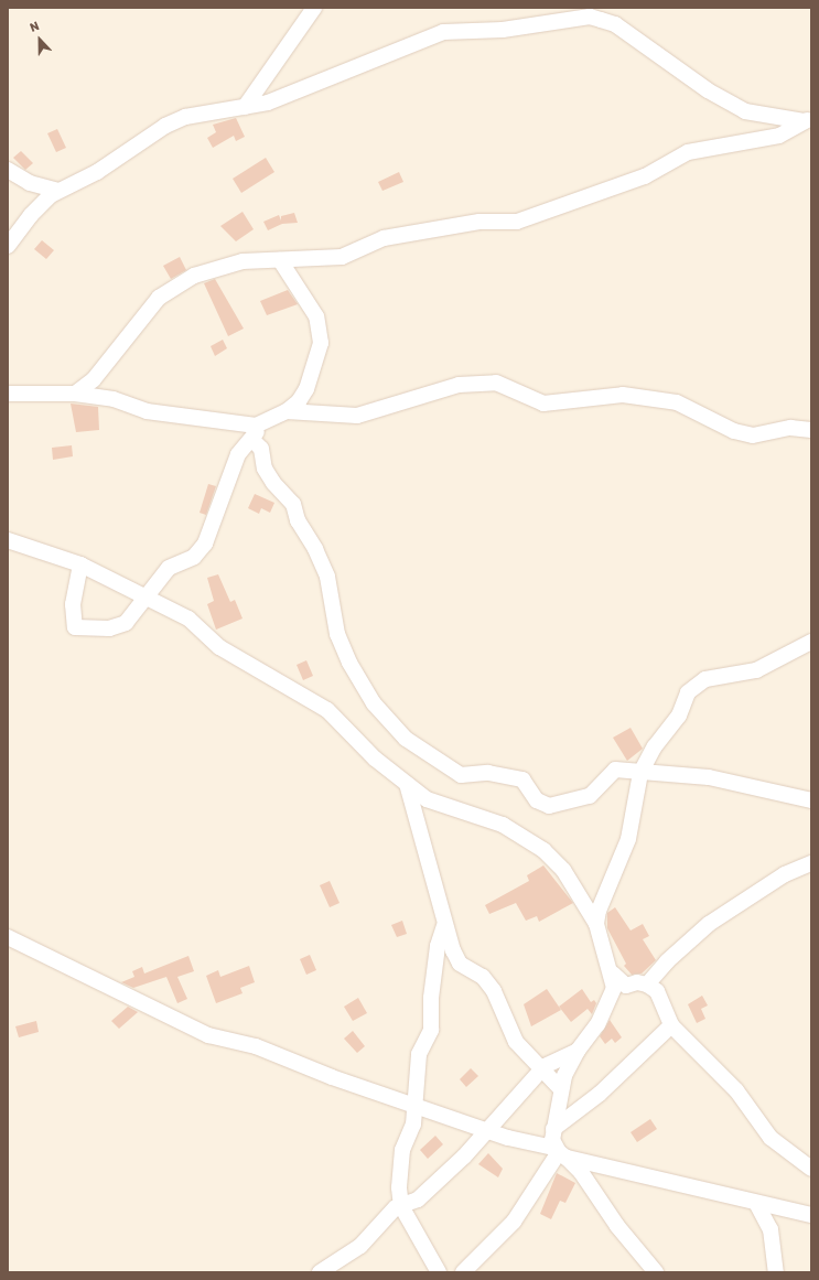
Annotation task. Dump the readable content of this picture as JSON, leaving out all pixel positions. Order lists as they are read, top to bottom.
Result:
{
  "north": "top"
}
